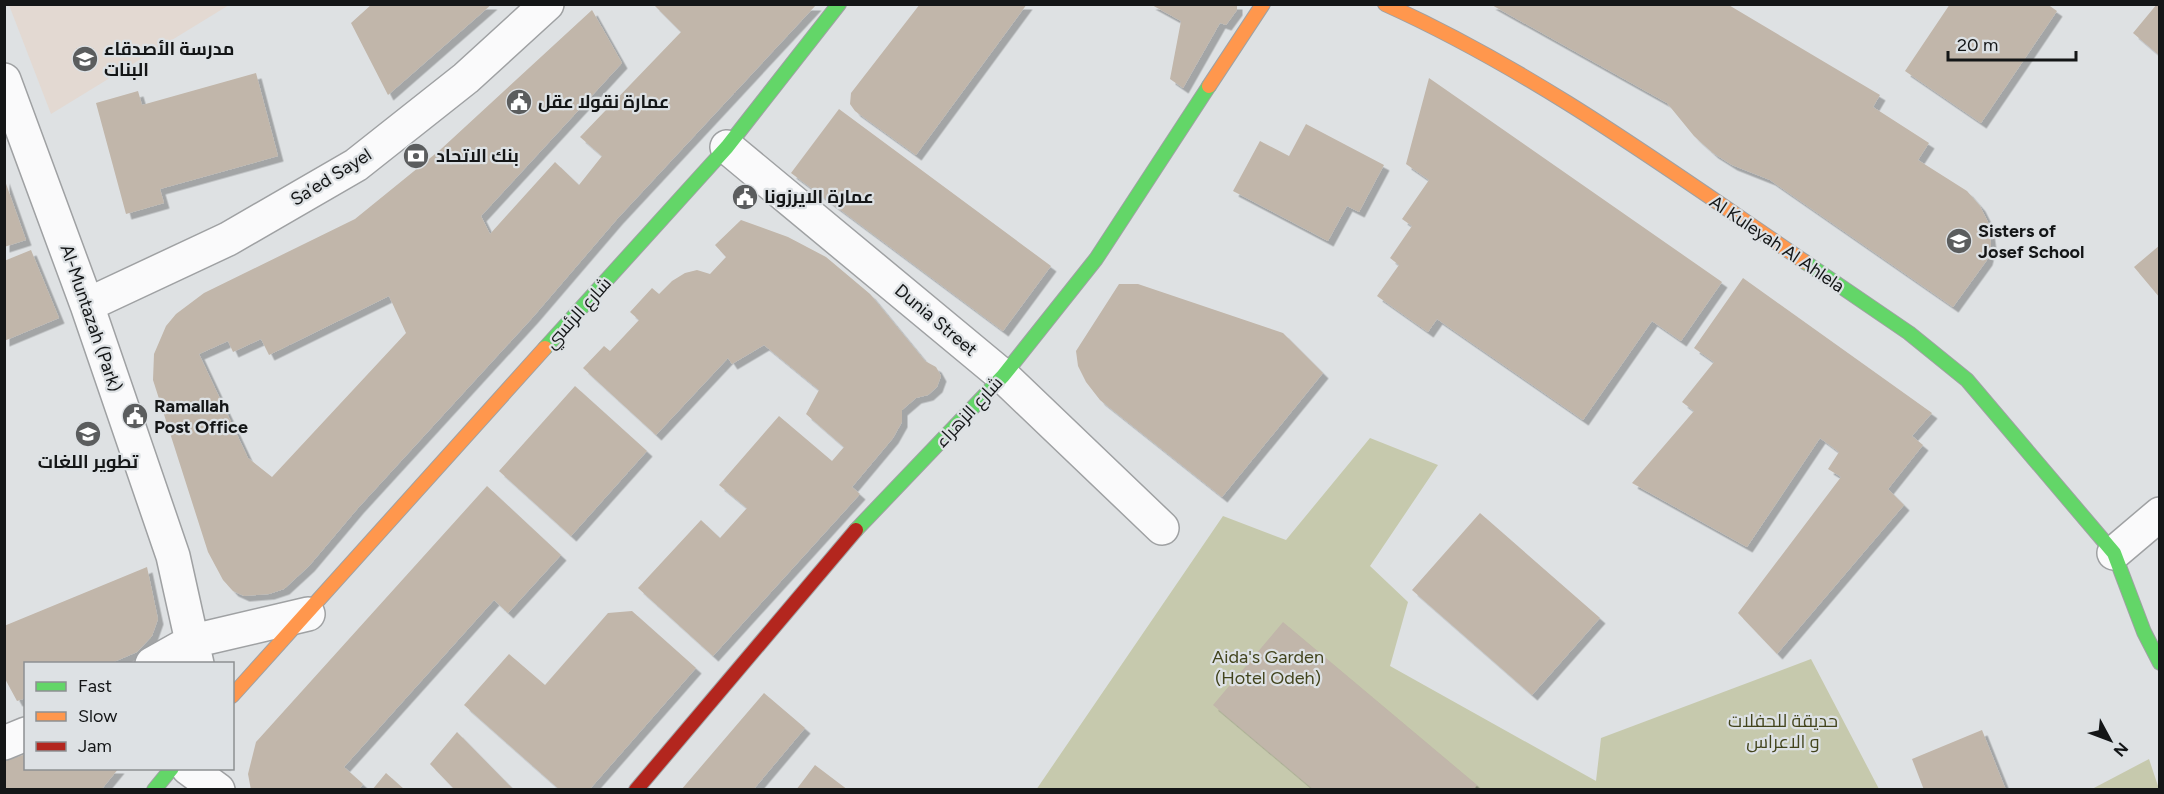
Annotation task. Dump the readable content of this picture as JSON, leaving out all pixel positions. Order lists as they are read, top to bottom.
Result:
{
  "streets": {
    "street": [
      "Sa’ed Sayel",
      "Al Kuleyah Al Ahlela",
      "شارع الرئسي",
      "Al-Muntazah (Park)",
      "Dunia Street",
      "شارع الزهراء"
    ]
  },
  "crossings": [
    ["Sa’ed Sayel", "Al-Muntazah (Park)"],
    ["شارع الرئسي", "Dunia Street"],
    ["Dunia Street", "شارع الزهراء"]
  ],
  "parks": ["Aida's Garden (Hotel Odeh)", "حديقة للحفلات و الاعراس"],
  "places": {
    "school or university": ["مدرسة الأصدقاء البنات", "Sisters of Josef School", "تطوير اللغات"],
    "public building": ["عمارة نقولا عقل", "عمارة الايرزونا", "Ramallah Post Office"],
    "bank": ["بنك الاتحاد"]
  },
  "legend": ["Fast", "Slow", "Jam"],
  "scale_bar": "20 m",
  "north": "bottom right"
}
